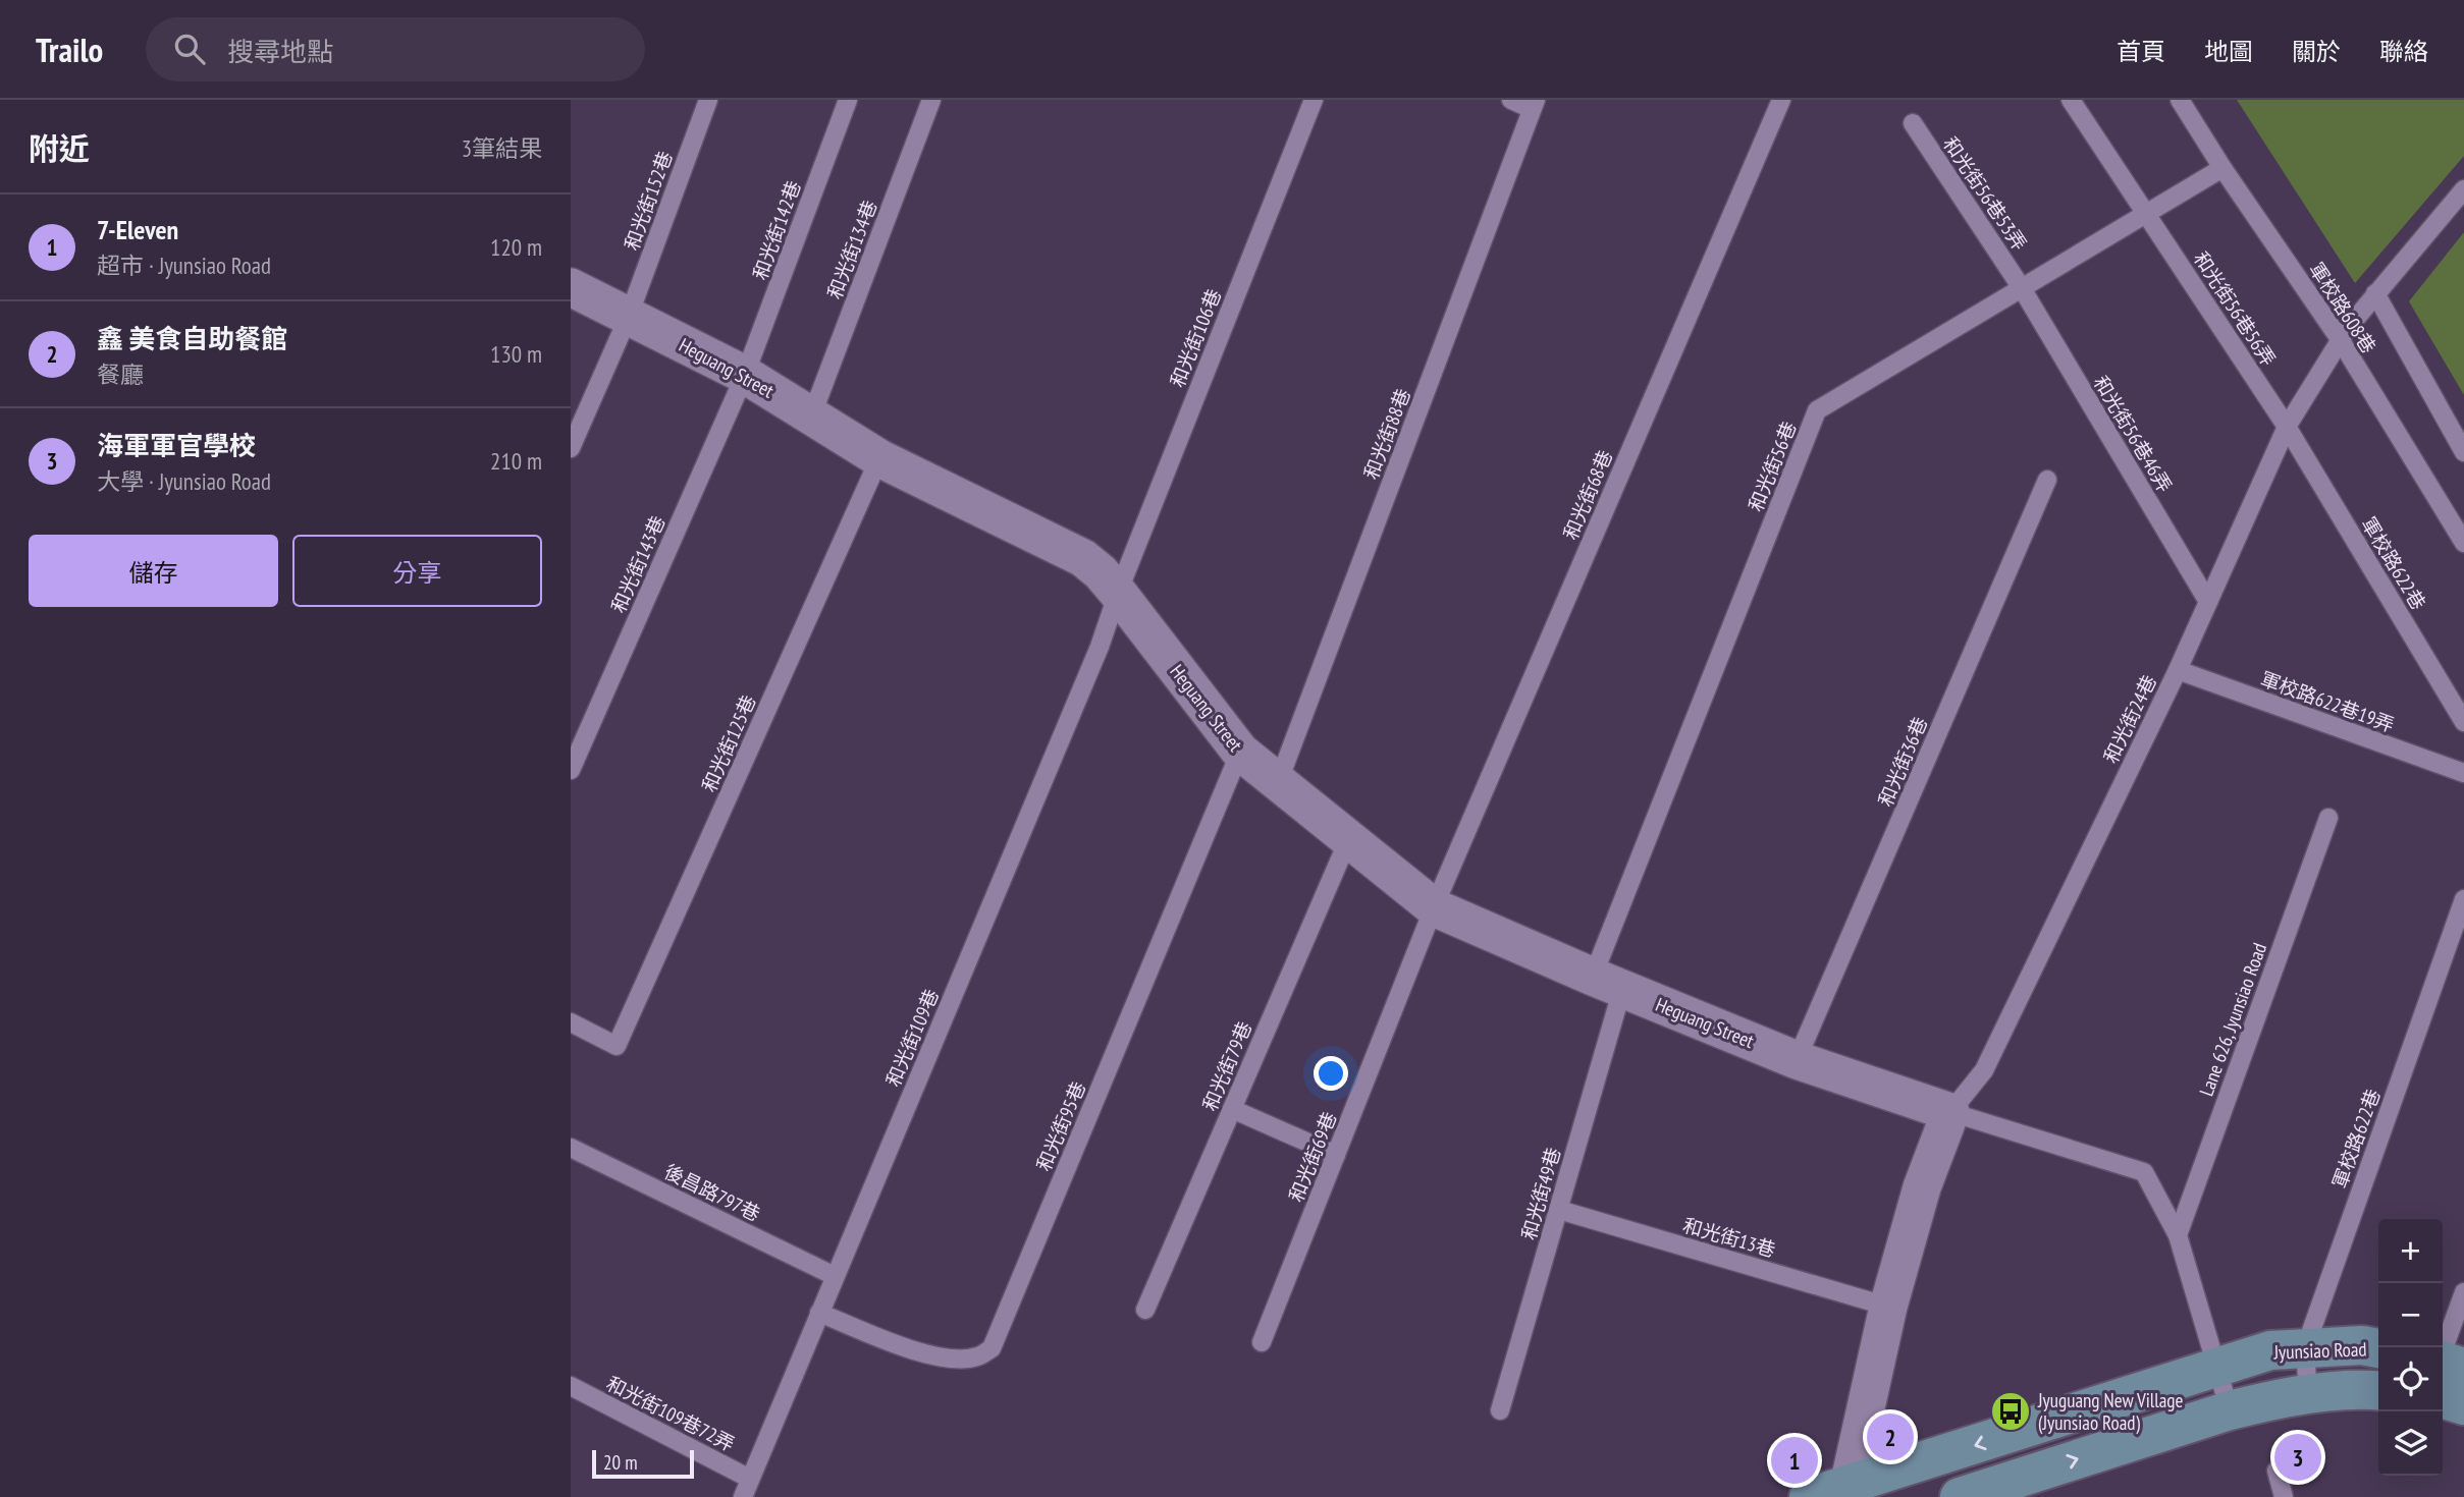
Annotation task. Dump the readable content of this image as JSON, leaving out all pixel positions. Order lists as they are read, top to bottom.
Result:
{
  "streets": {
    "street": ["Heguang Street", "Jyunsiao Road"],
    "lane": [
      "和光街56巷53弄",
      "和光街152巷",
      "和光街142巷",
      "和光街134巷",
      "軍校路608巷",
      "和光街56巷56弄",
      "和光街106巷",
      "和光街88巷",
      "和光街56巷46弄",
      "和光街56巷",
      "和光街68巷",
      "軍校路622巷",
      "和光街143巷",
      "軍校路622巷19弄",
      "和光街24巷",
      "和光街125巷",
      "和光街36巷",
      "Lane 626, Jyunsiao Road",
      "和光街109巷",
      "和光街79巷",
      "和光街95巷",
      "和光街69巷",
      "後昌路797巷",
      "和光街49巷",
      "和光街13巷",
      "和光街109巷72弄"
    ]
  },
  "crossings": [
    ["和光街56巷53弄", "和光街56巷46弄"],
    ["和光街56巷53弄", "和光街56巷"],
    ["和光街152巷", "Heguang Street"],
    ["和光街142巷", "Heguang Street"],
    ["和光街142巷", "和光街143巷"],
    ["和光街134巷", "Heguang Street"],
    ["軍校路608巷", "和光街56巷"],
    ["軍校路608巷", "和光街24巷"],
    ["和光街56巷56弄", "和光街56巷"],
    ["和光街56巷56弄", "軍校路622巷"],
    ["和光街56巷56弄", "和光街24巷"],
    ["和光街106巷", "Heguang Street"],
    ["和光街106巷", "和光街109巷"],
    ["Heguang Street", "和光街88巷"],
    ["Heguang Street", "和光街56巷"],
    ["Heguang Street", "和光街68巷"],
    ["Heguang Street", "和光街143巷"],
    ["Heguang Street", "和光街24巷"],
    ["Heguang Street", "和光街125巷"],
    ["Heguang Street", "和光街36巷"],
    ["Heguang Street", "和光街109巷"],
    ["Heguang Street", "和光街79巷"],
    ["Heguang Street", "和光街95巷"],
    ["Heguang Street", "和光街69巷"],
    ["Heguang Street", "和光街49巷"],
    ["和光街56巷46弄", "和光街56巷"],
    ["和光街56巷46弄", "和光街24巷"],
    ["和光街56巷", "和光街49巷"],
    ["和光街68巷", "和光街69巷"],
    ["軍校路622巷", "和光街24巷"],
    ["軍校路622巷", "Jyunsiao Road"],
    ["軍校路622巷19弄", "和光街24巷"],
    ["和光街109巷", "和光街95巷"],
    ["和光街109巷", "後昌路797巷"],
    ["和光街109巷", "和光街109巷72弄"],
    ["和光街49巷", "和光街13巷"]
  ],
  "places": {
    "bus stop": ["Jyuguang New Village (Jyunsiao Road)"]
  },
  "scale_bar": "20 m",
  "page": {
    "header": "Trailo",
    "search": "搜尋地點",
    "nav": [
      "首頁",
      "地圖",
      "關於",
      "聯絡"
    ],
    "heading": ["附近", "3筆結果"],
    "list": [
      {
        "mark": "1",
        "name": "7-Eleven",
        "note": "超市 · Jyunsiao Road",
        "value": "120 m"
      },
      {
        "mark": "2",
        "name": "鑫 美食自助餐館",
        "note": "餐廳",
        "value": "130 m"
      },
      {
        "mark": "3",
        "name": "海軍軍官學校",
        "note": "大學 · Jyunsiao Road",
        "value": "210 m"
      }
    ],
    "buttons": ["儲存", "分享"],
    "map_buttons": ["+", "−"],
    "pins": ["2", "3", "1"],
    "scale": "20 m"
  }
}
